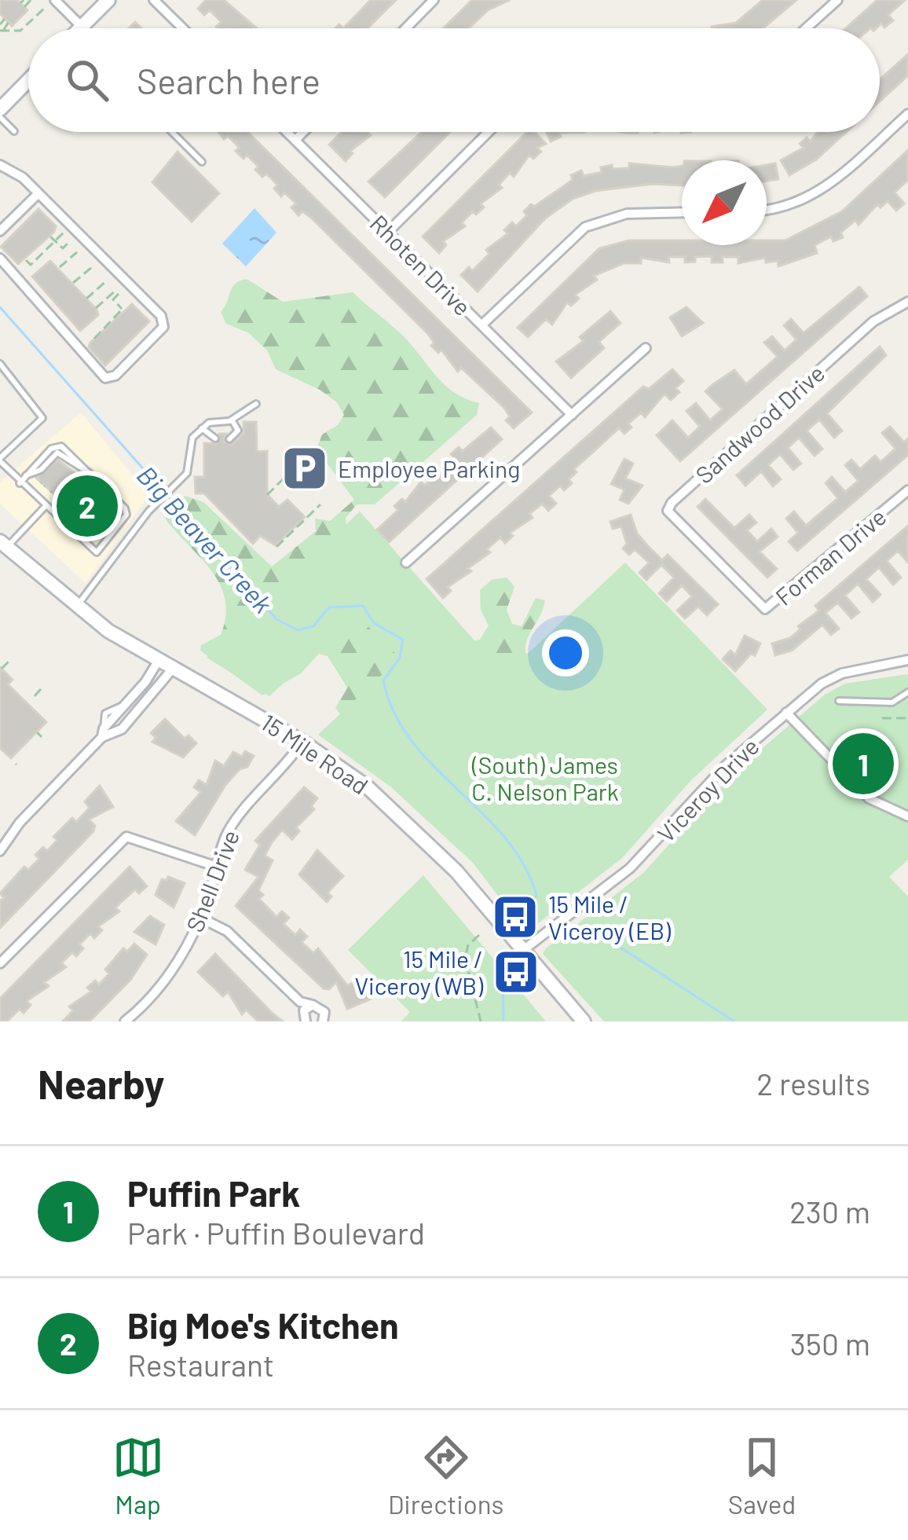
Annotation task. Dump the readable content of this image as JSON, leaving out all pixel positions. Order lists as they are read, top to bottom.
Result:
{
  "streets": {
    "main road": ["15 Mile Road"],
    "street": [
      "Rhoten Drive",
      "Sandwood Drive",
      "Forman Drive",
      "Viceroy Drive",
      "Shell Drive"
    ]
  },
  "crossings": [
    ["Sandwood Drive", "Forman Drive"],
    ["15 Mile Road", "Viceroy Drive"],
    ["15 Mile Road", "Shell Drive"]
  ],
  "water": ["Big Beaver Creek"],
  "parks": ["(South) James C. Nelson Park"],
  "places": {
    "parking": ["Employee Parking"],
    "bus stop": ["15 Mile / Viceroy (EB)", "15 Mile / Viceroy (WB)"]
  },
  "north": "bottom left",
  "page": {
    "search": "Search here",
    "pins": ["2", "1"],
    "heading": ["Nearby", "2 results"],
    "list": [
      {
        "mark": "1",
        "name": "Puffin Park",
        "note": "Park · Puffin Boulevard",
        "value": "230 m"
      },
      {
        "mark": "2",
        "name": "Big Moe's Kitchen",
        "note": "Restaurant",
        "value": "350 m"
      }
    ],
    "nav": ["Map", "Directions", "Saved"]
  }
}
